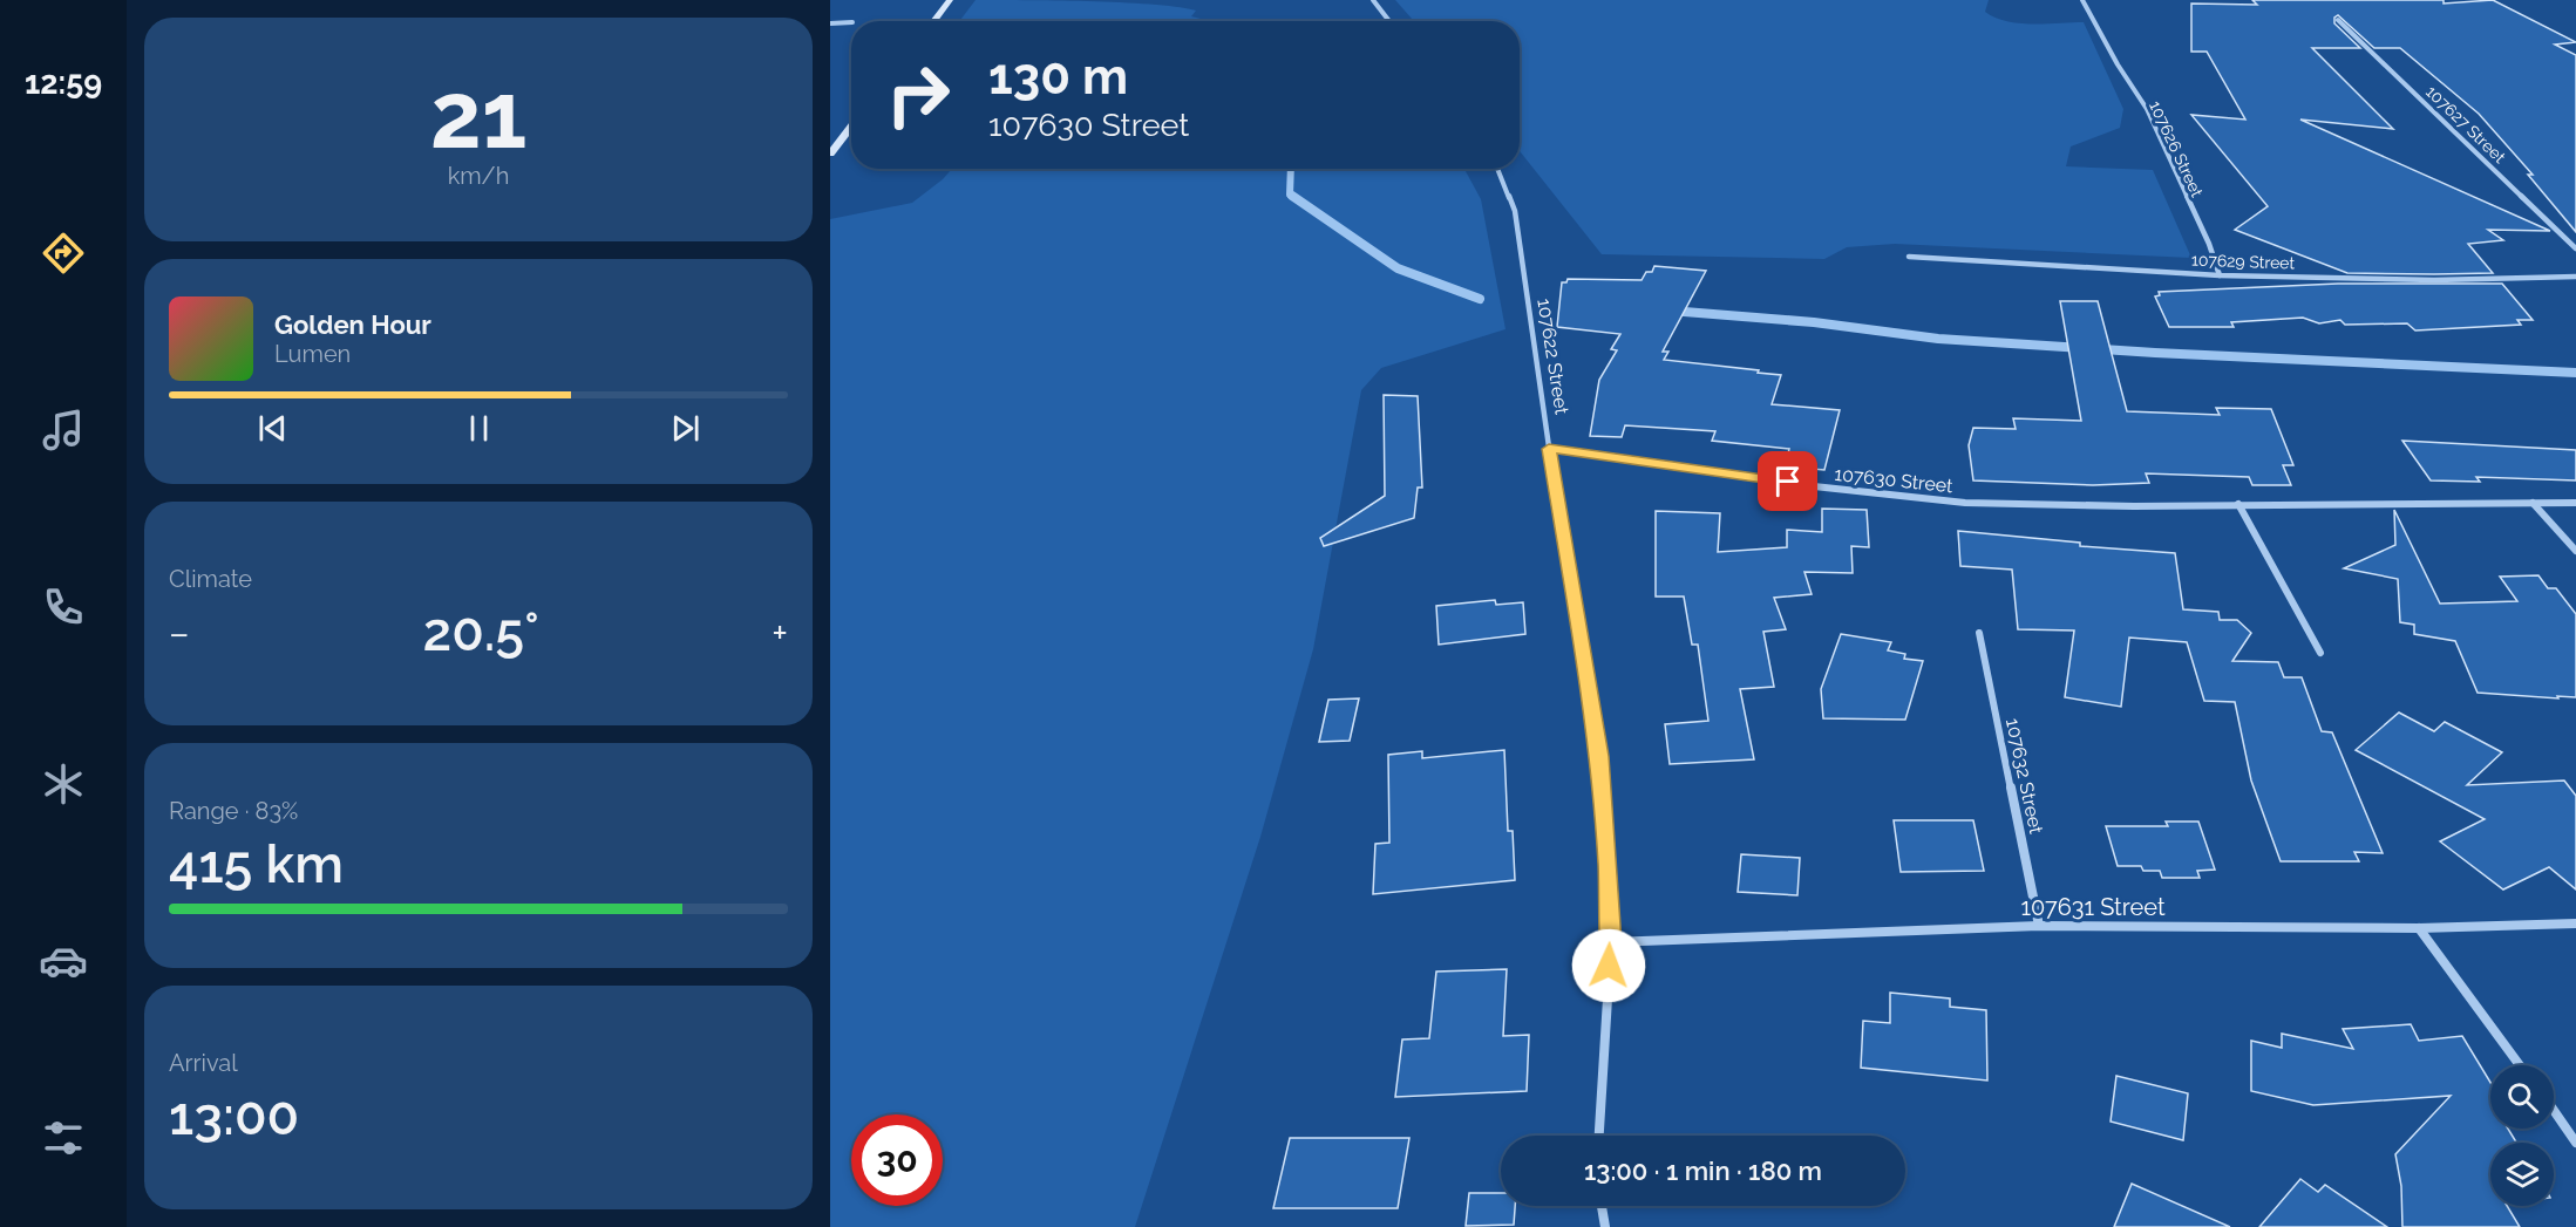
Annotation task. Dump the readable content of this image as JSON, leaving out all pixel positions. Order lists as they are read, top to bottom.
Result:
{
  "streets": {
    "street": [
      "107627 Street",
      "107626 Street",
      "107629 Street",
      "107622 Street",
      "107630 Street",
      "107632 Street",
      "107631 Street"
    ]
  },
  "crossings": [
    ["107626 Street", "107629 Street"],
    ["107622 Street", "107630 Street"],
    ["107622 Street", "107631 Street"],
    ["107632 Street", "107631 Street"]
  ],
  "page": {
    "tabs": "12:59",
    "tile": [
      ["21", "km/h"],
      "Climate",
      ["Range · 83%", "415 km"],
      ["Arrival", "13:00"]
    ],
    "turn": ["130 m", "107630 Street"],
    "song": ["Golden Hour", "Lumen"],
    "heat": ["−", "20.5°", "+"],
    "limit": "30",
    "trip": "13:00 · 1 min · 180 m"
  }
}
